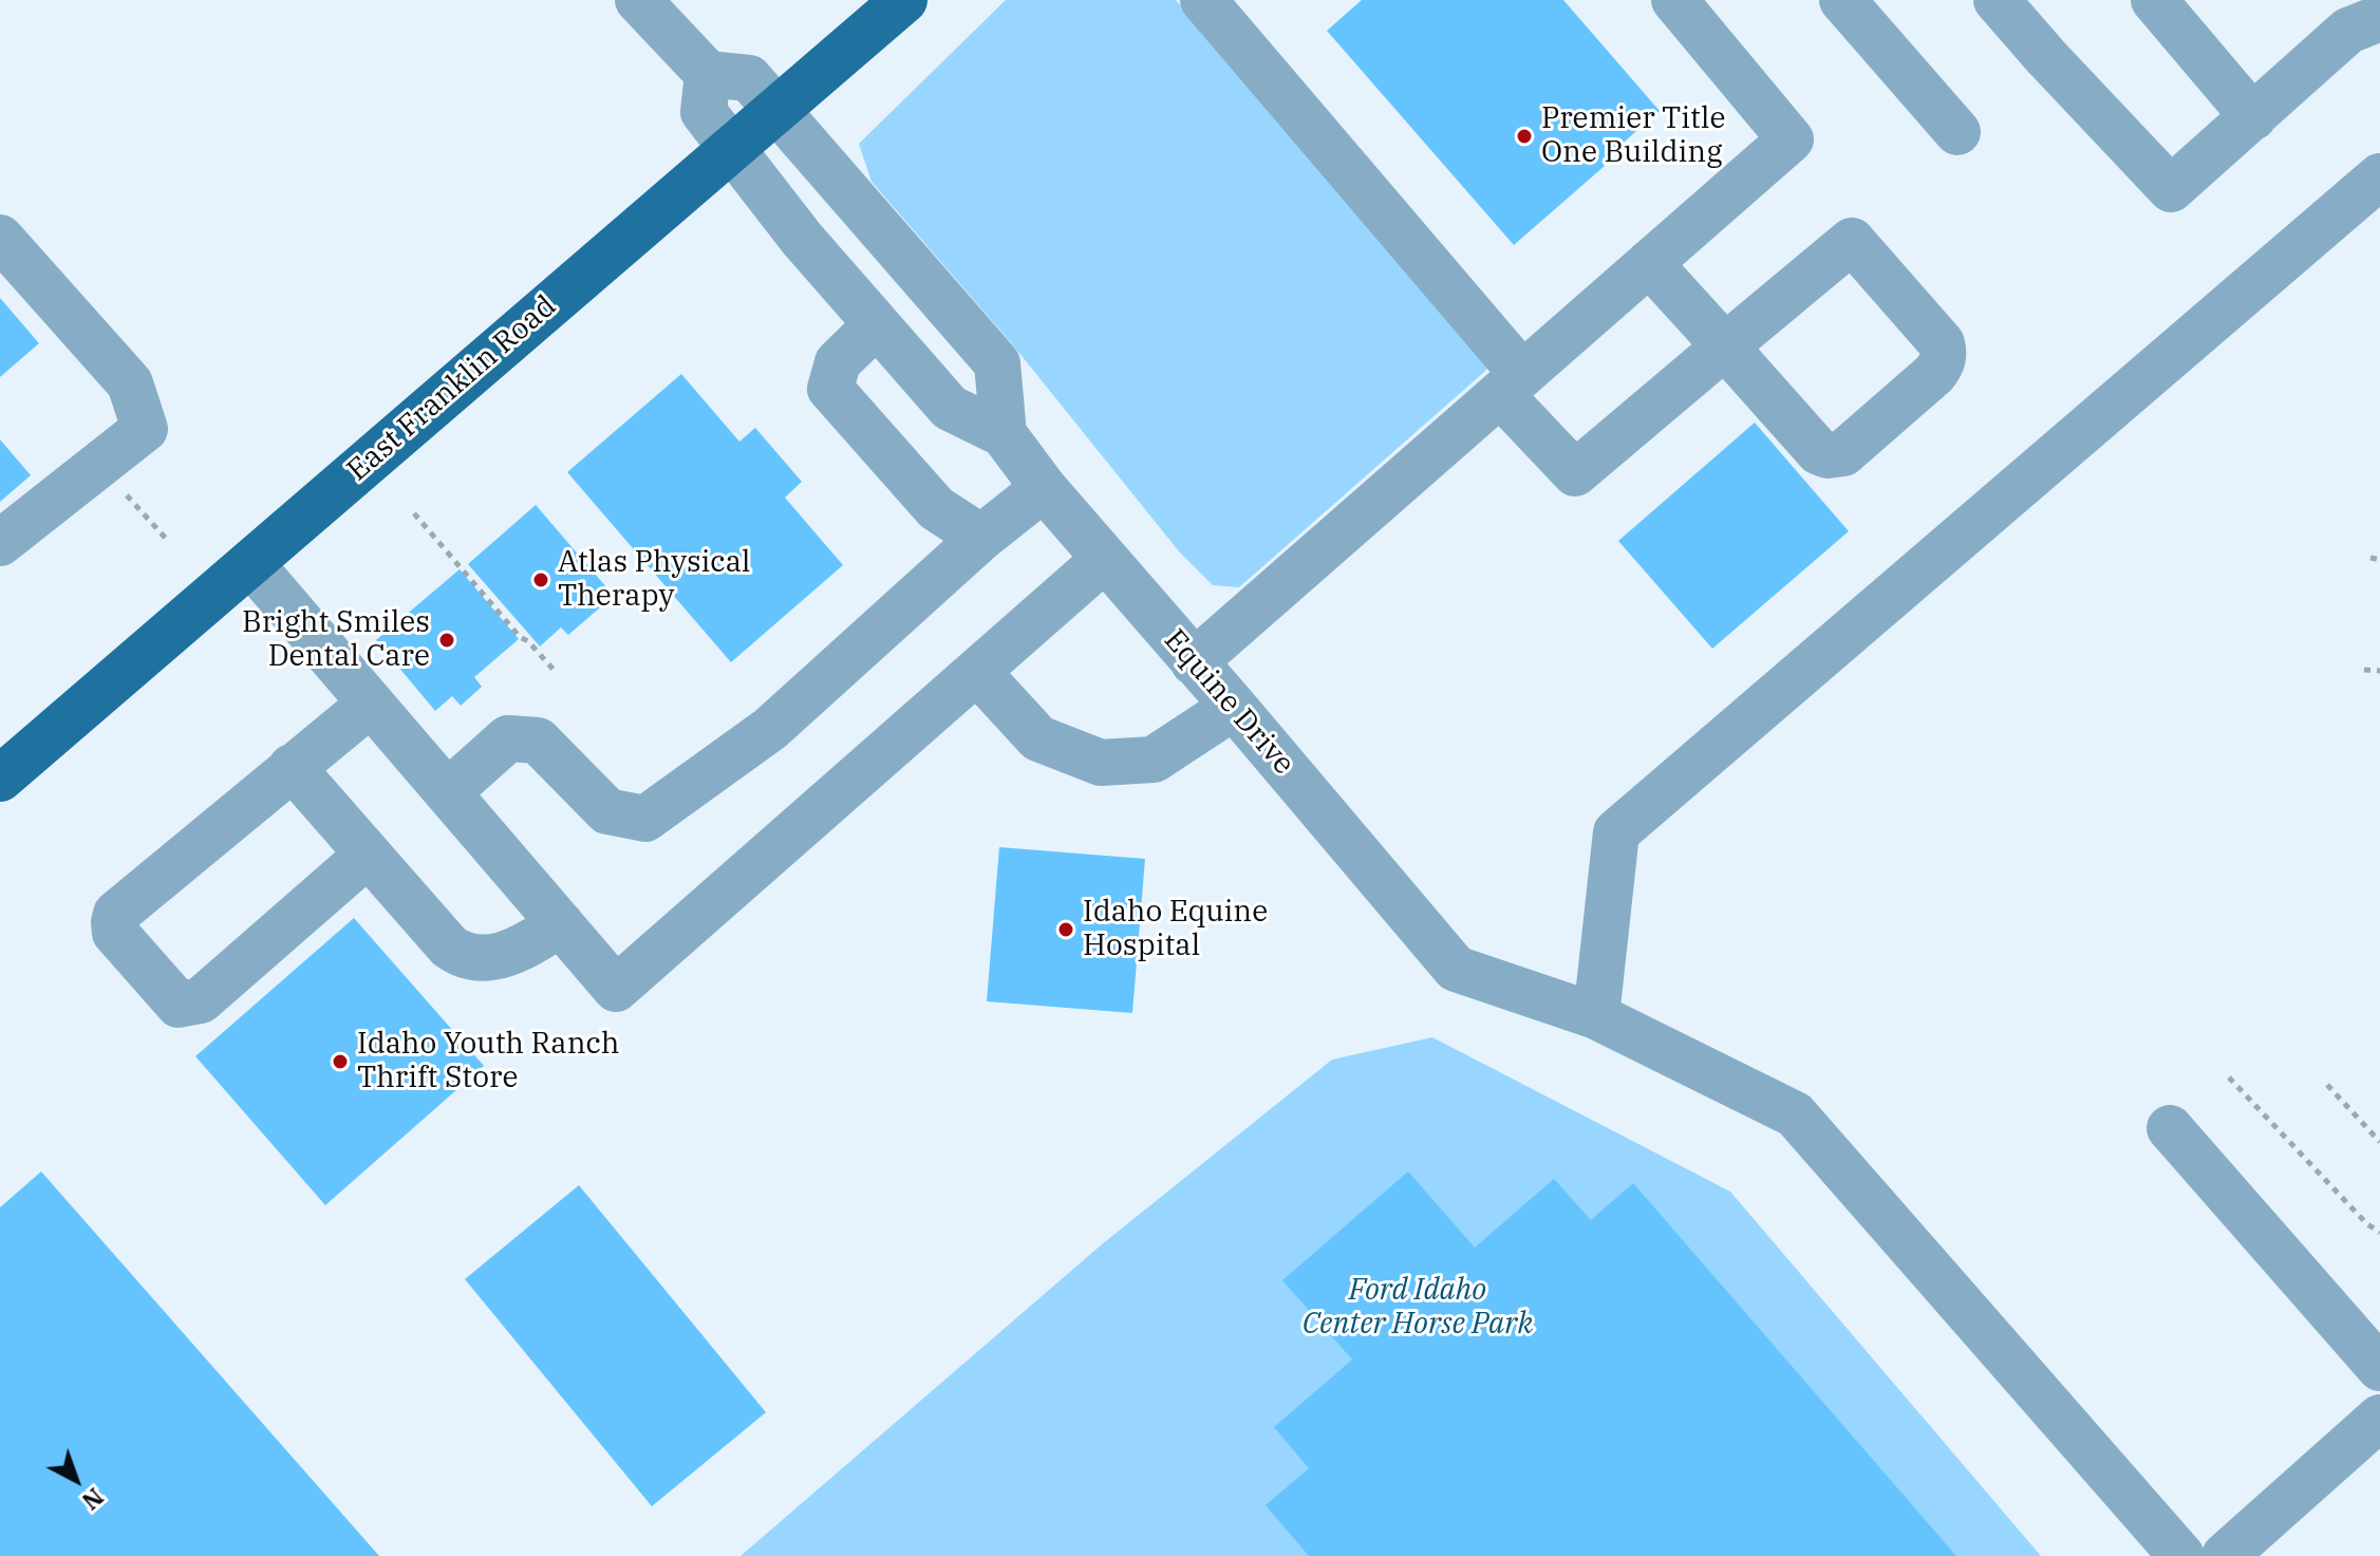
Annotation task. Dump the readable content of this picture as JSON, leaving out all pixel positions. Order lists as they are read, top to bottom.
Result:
{
  "streets": {
    "main road": ["East Franklin Road"],
    "street": ["Equine Drive"]
  },
  "crossings": [
    ["East Franklin Road", "Equine Drive"]
  ],
  "parks": ["Ford Idaho Center Horse Park"],
  "places": [
    "Premier Title One Building",
    "Atlas Physical Therapy",
    "Bright Smiles Dental Care",
    "Idaho Equine Hospital",
    "Idaho Youth Ranch Thrift Store"
  ],
  "north": "bottom right"
}
